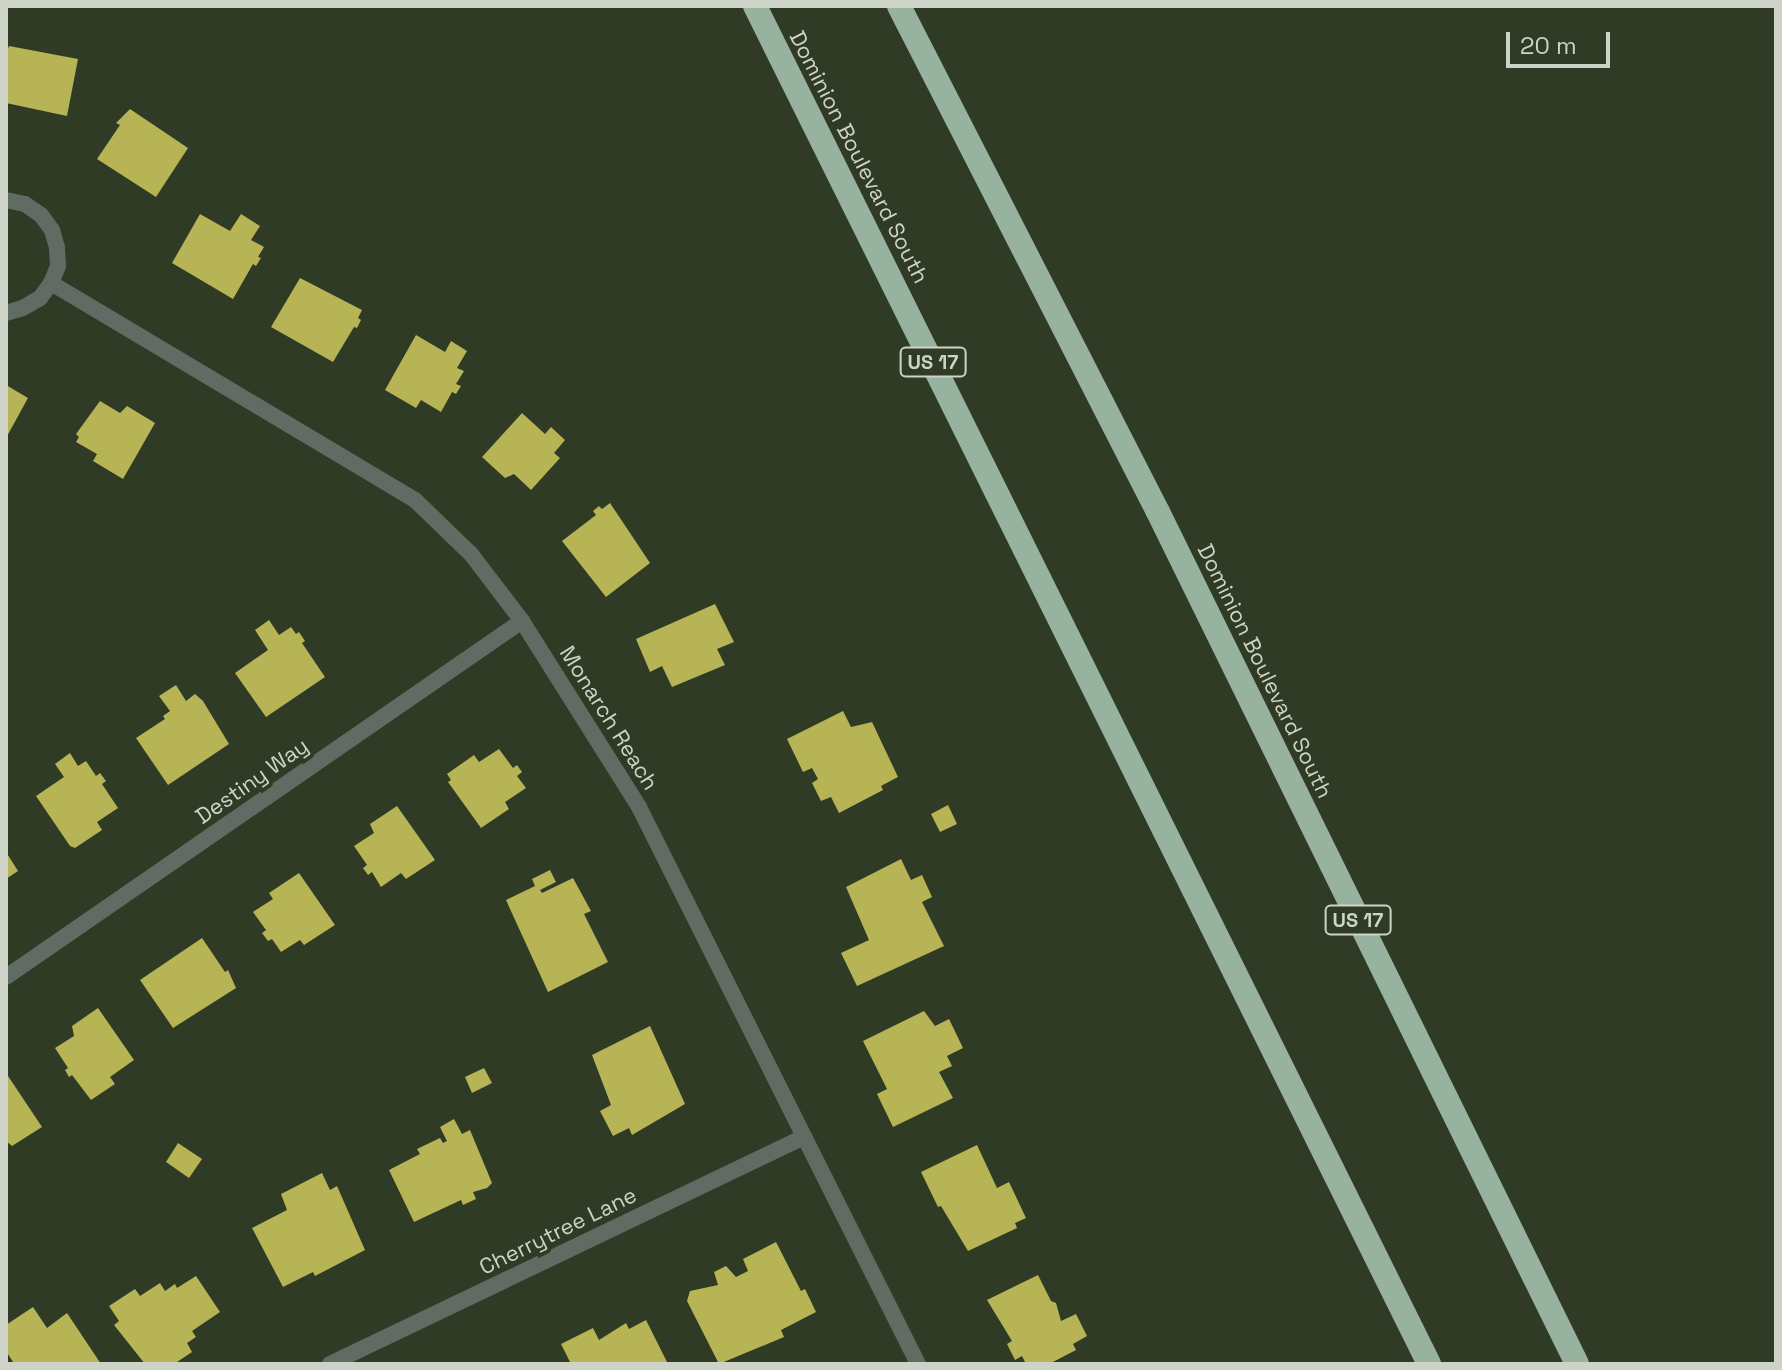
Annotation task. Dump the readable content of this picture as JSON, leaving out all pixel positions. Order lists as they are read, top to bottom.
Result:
{
  "streets": {
    "highway": ["Dominion Boulevard South", "US 17"],
    "street": ["Monarch Reach", "Destiny Way", "Cherrytree Lane"]
  },
  "crossings": [
    ["Monarch Reach", "Destiny Way"],
    ["Monarch Reach", "Cherrytree Lane"]
  ],
  "scale_bar": "20 m"
}
